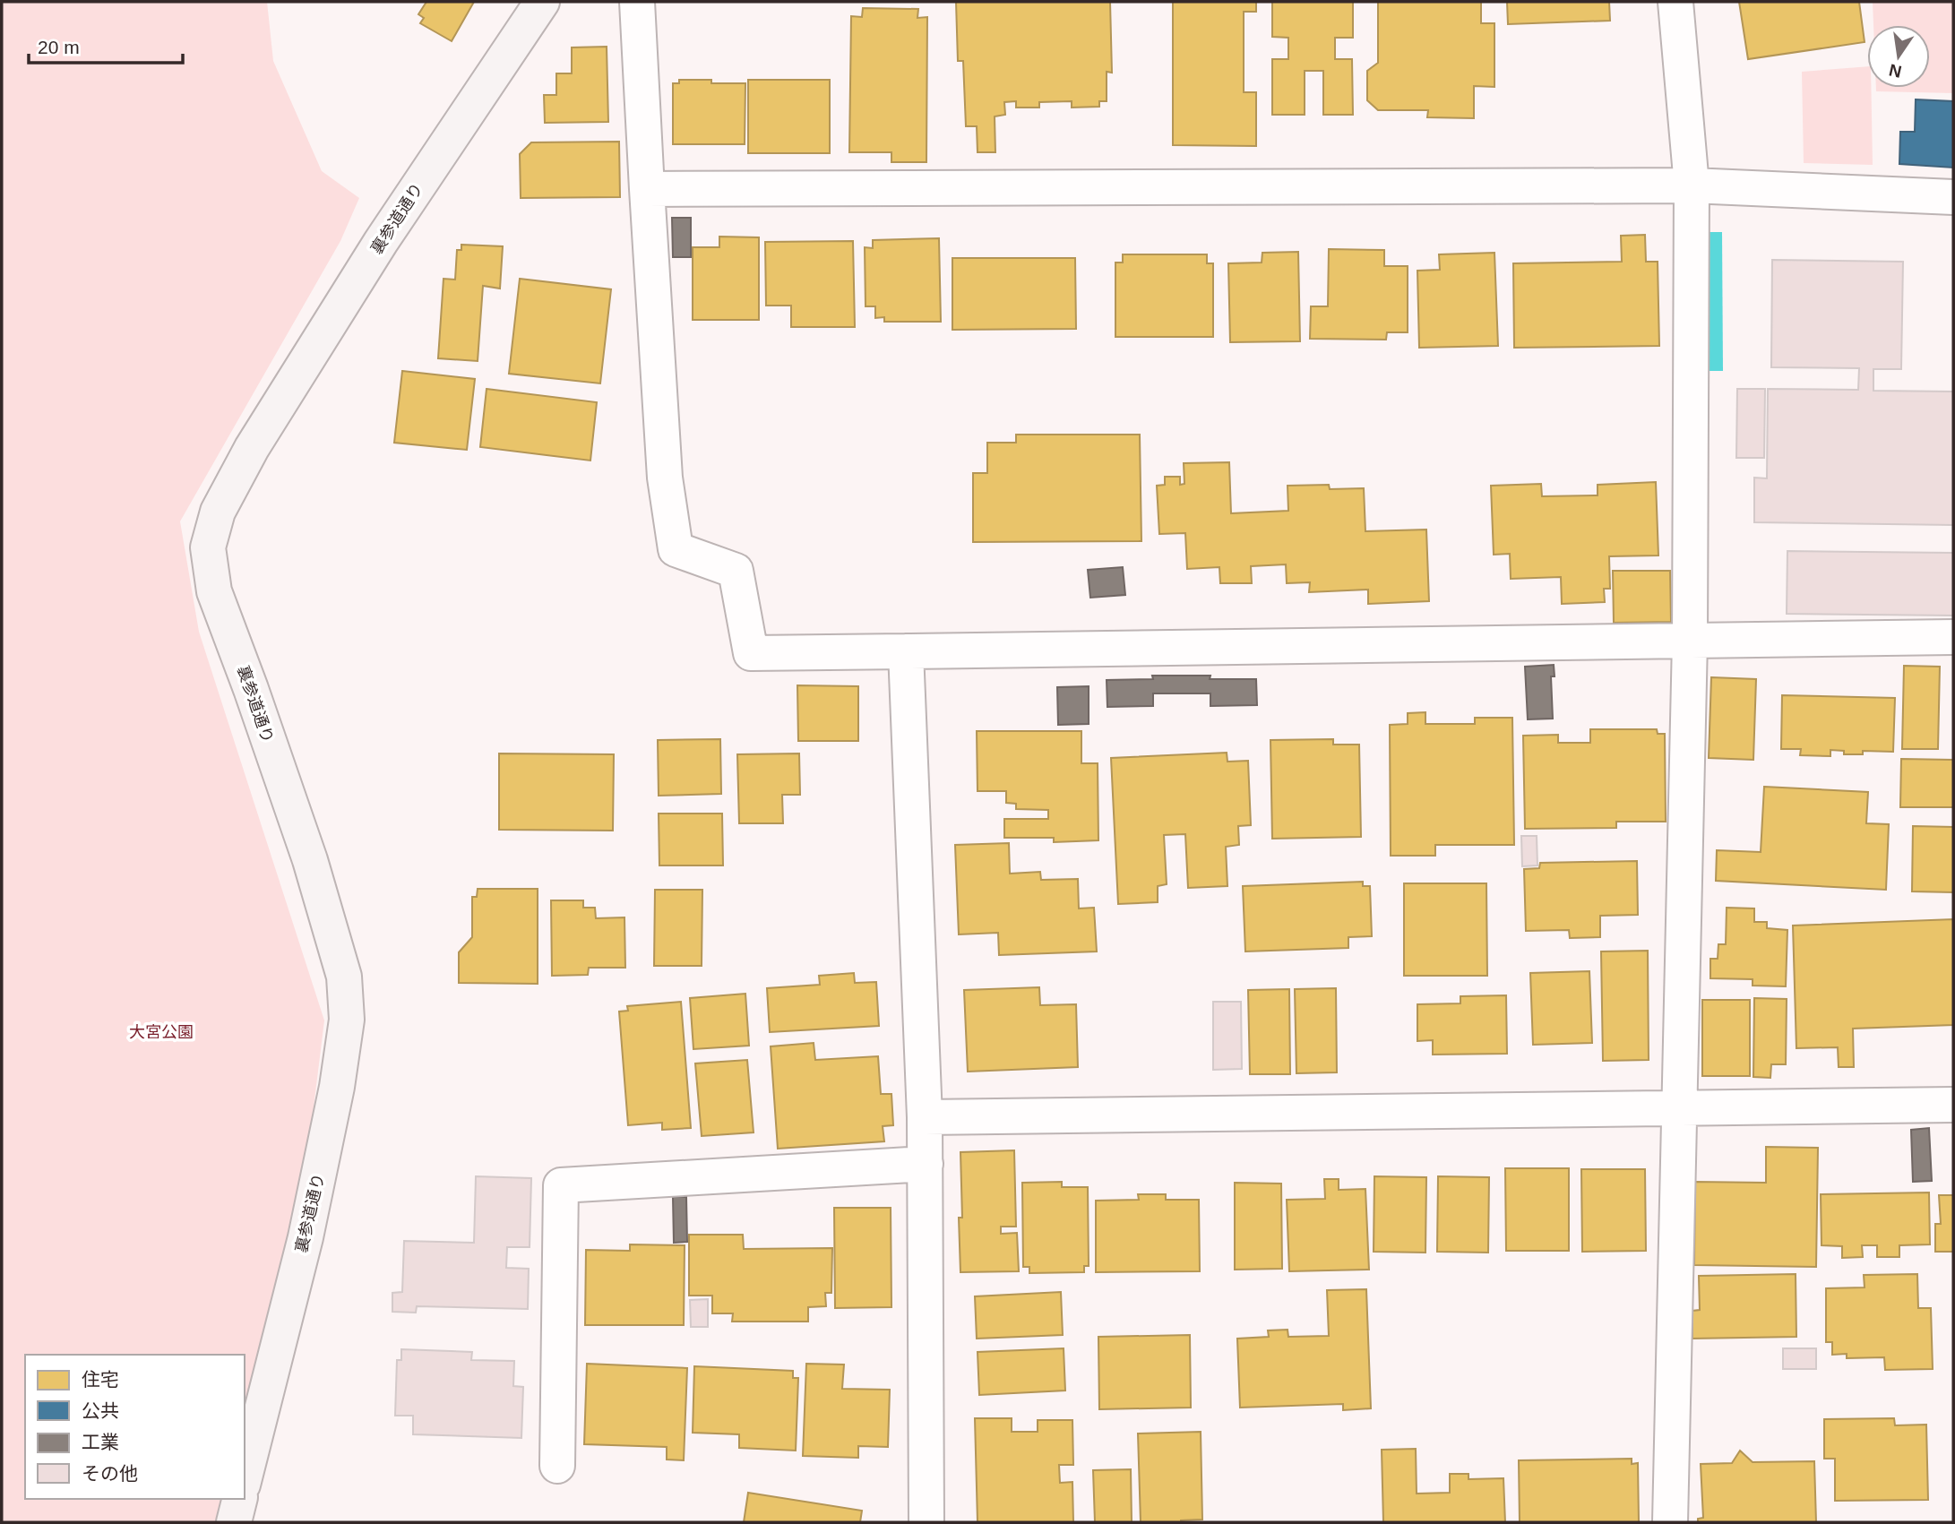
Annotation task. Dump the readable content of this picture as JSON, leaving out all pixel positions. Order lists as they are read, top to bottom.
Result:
{
  "streets": {
    "street": ["裏参道通り"]
  },
  "parks": ["大宮公園"],
  "legend": [
    "住宅",
    "公共",
    "工業",
    "その他"
  ],
  "scale_bar": "20 m",
  "north": "bottom"
}
